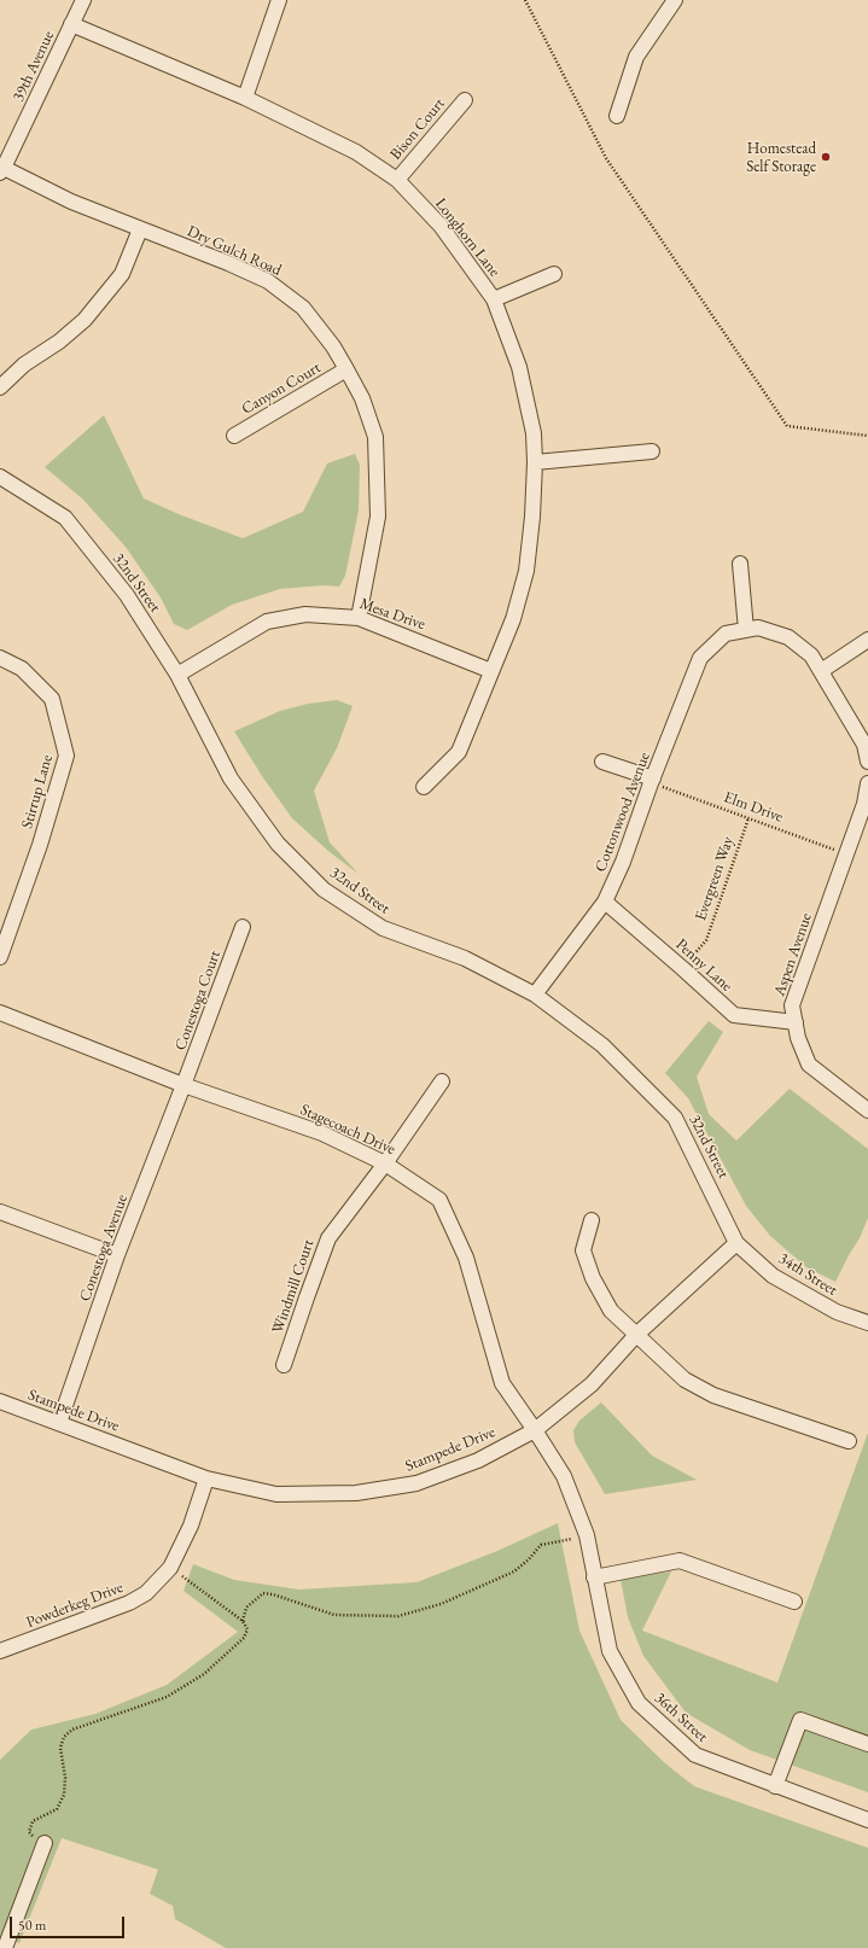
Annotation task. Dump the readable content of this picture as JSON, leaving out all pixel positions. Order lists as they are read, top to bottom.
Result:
{
  "streets": {
    "street": [
      "39th Avenue",
      "Bison Court",
      "Longhorn Lane",
      "Dry Gulch Road",
      "Canyon Court",
      "32nd Street",
      "Mesa Drive",
      "Stirrup Lane",
      "Cottonwood Avenue",
      "Aspen Avenue",
      "Penny Lane",
      "Conestoga Court",
      "Stagecoach Drive",
      "Conestoga Avenue",
      "34th Street",
      "Windmill Court",
      "Stampede Drive",
      "Powderkeg Drive",
      "36th Street"
    ],
    "path": ["Elm Drive", "Evergreen Way"]
  },
  "crossings": [
    ["39th Avenue", "Longhorn Lane"],
    ["39th Avenue", "Dry Gulch Road"],
    ["Bison Court", "Longhorn Lane"],
    ["Longhorn Lane", "Mesa Drive"],
    ["Dry Gulch Road", "Canyon Court"],
    ["Dry Gulch Road", "Mesa Drive"],
    ["32nd Street", "Mesa Drive"],
    ["32nd Street", "Cottonwood Avenue"],
    ["32nd Street", "34th Street"],
    ["32nd Street", "Stampede Drive"],
    ["Elm Drive", "Cottonwood Avenue"],
    ["Elm Drive", "Evergreen Way"],
    ["Elm Drive", "Aspen Avenue"],
    ["Cottonwood Avenue", "Penny Lane"],
    ["Evergreen Way", "Penny Lane"],
    ["Aspen Avenue", "Penny Lane"],
    ["Conestoga Court", "Stagecoach Drive"],
    ["Conestoga Court", "Conestoga Avenue"],
    ["Stagecoach Drive", "Conestoga Avenue"],
    ["Stagecoach Drive", "Windmill Court"],
    ["Stagecoach Drive", "Stampede Drive"],
    ["Stagecoach Drive", "36th Street"],
    ["Conestoga Avenue", "Stampede Drive"],
    ["34th Street", "Stampede Drive"],
    ["Stampede Drive", "Powderkeg Drive"],
    ["Stampede Drive", "36th Street"]
  ],
  "places": ["Homestead Self Storage"],
  "scale_bar": "50 m"
}
